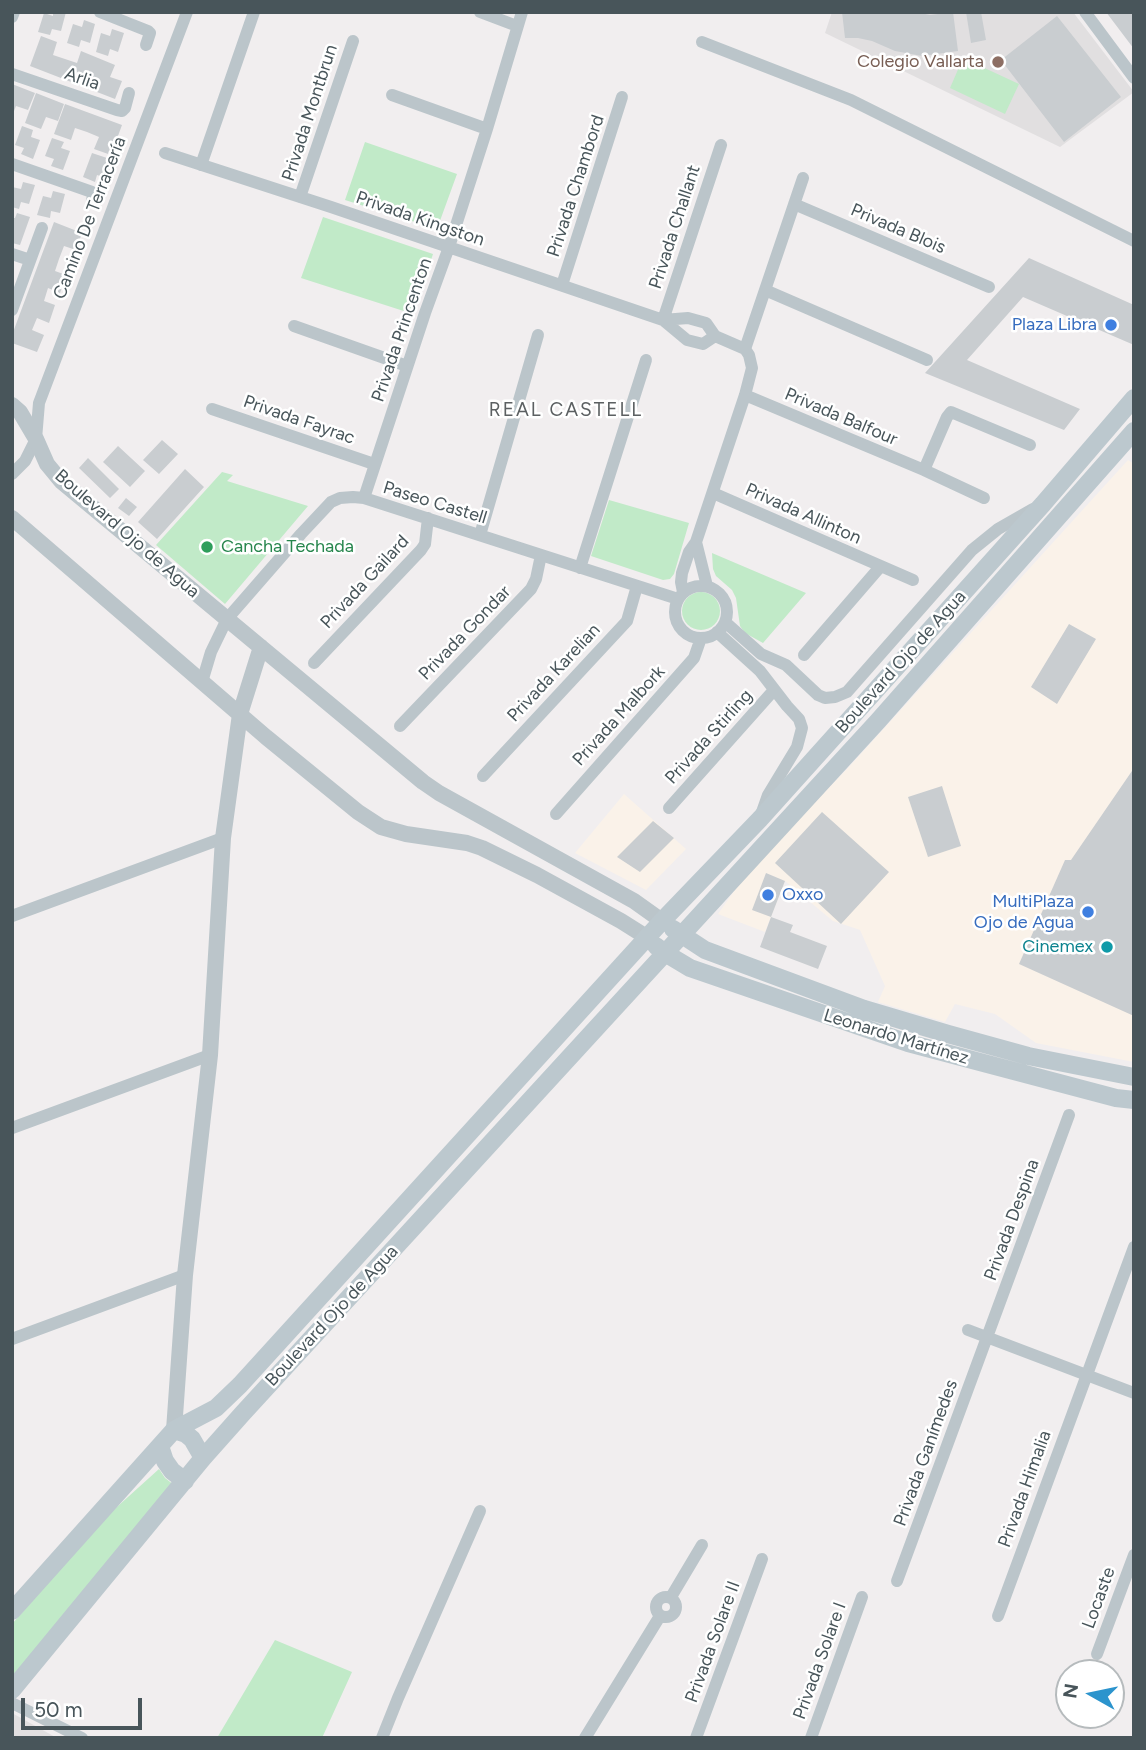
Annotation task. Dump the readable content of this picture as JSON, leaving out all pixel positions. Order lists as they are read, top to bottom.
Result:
{
  "streets": {
    "main road": ["Boulevard Ojo de Agua", "Leonardo Martínez"],
    "street": [
      "Arlia",
      "Privada Montbrun",
      "Privada Chambord",
      "Camino De Terracería",
      "Privada Kingston",
      "Privada Challant",
      "Privada Blois",
      "Privada Princenton",
      "Privada Balfour",
      "Privada Fayrac",
      "Paseo Castell",
      "Privada Allinton",
      "Privada Gailard",
      "Privada Gondar",
      "Privada Karelian",
      "Privada Malbork",
      "Privada Stirling",
      "Privada Despina",
      "Privada Ganímedes",
      "Privada Himalia",
      "Locaste",
      "Privada Solare II",
      "Privada Solare I"
    ]
  },
  "crossings": [
    ["Privada Montbrun", "Privada Kingston"],
    ["Privada Chambord", "Privada Kingston"],
    ["Camino De Terracería", "Boulevard Ojo de Agua"],
    ["Privada Kingston", "Privada Challant"],
    ["Privada Kingston", "Privada Princenton"],
    ["Privada Princenton", "Privada Fayrac"],
    ["Privada Princenton", "Paseo Castell"],
    ["Paseo Castell", "Boulevard Ojo de Agua"],
    ["Paseo Castell", "Privada Gailard"],
    ["Paseo Castell", "Privada Gondar"],
    ["Paseo Castell", "Privada Karelian"],
    ["Paseo Castell", "Privada Malbork"],
    ["Boulevard Ojo de Agua", "Leonardo Martínez"],
    ["Privada Despina", "Privada Ganímedes"]
  ],
  "districts": ["REAL CASTELL"],
  "places": [
    "Colegio Vallarta",
    "Plaza Libra",
    "Cancha Techada",
    "Oxxo",
    "MultiPlaza Ojo de Agua",
    "Cinemex"
  ],
  "scale_bar": "50 m",
  "north": "left"
}
